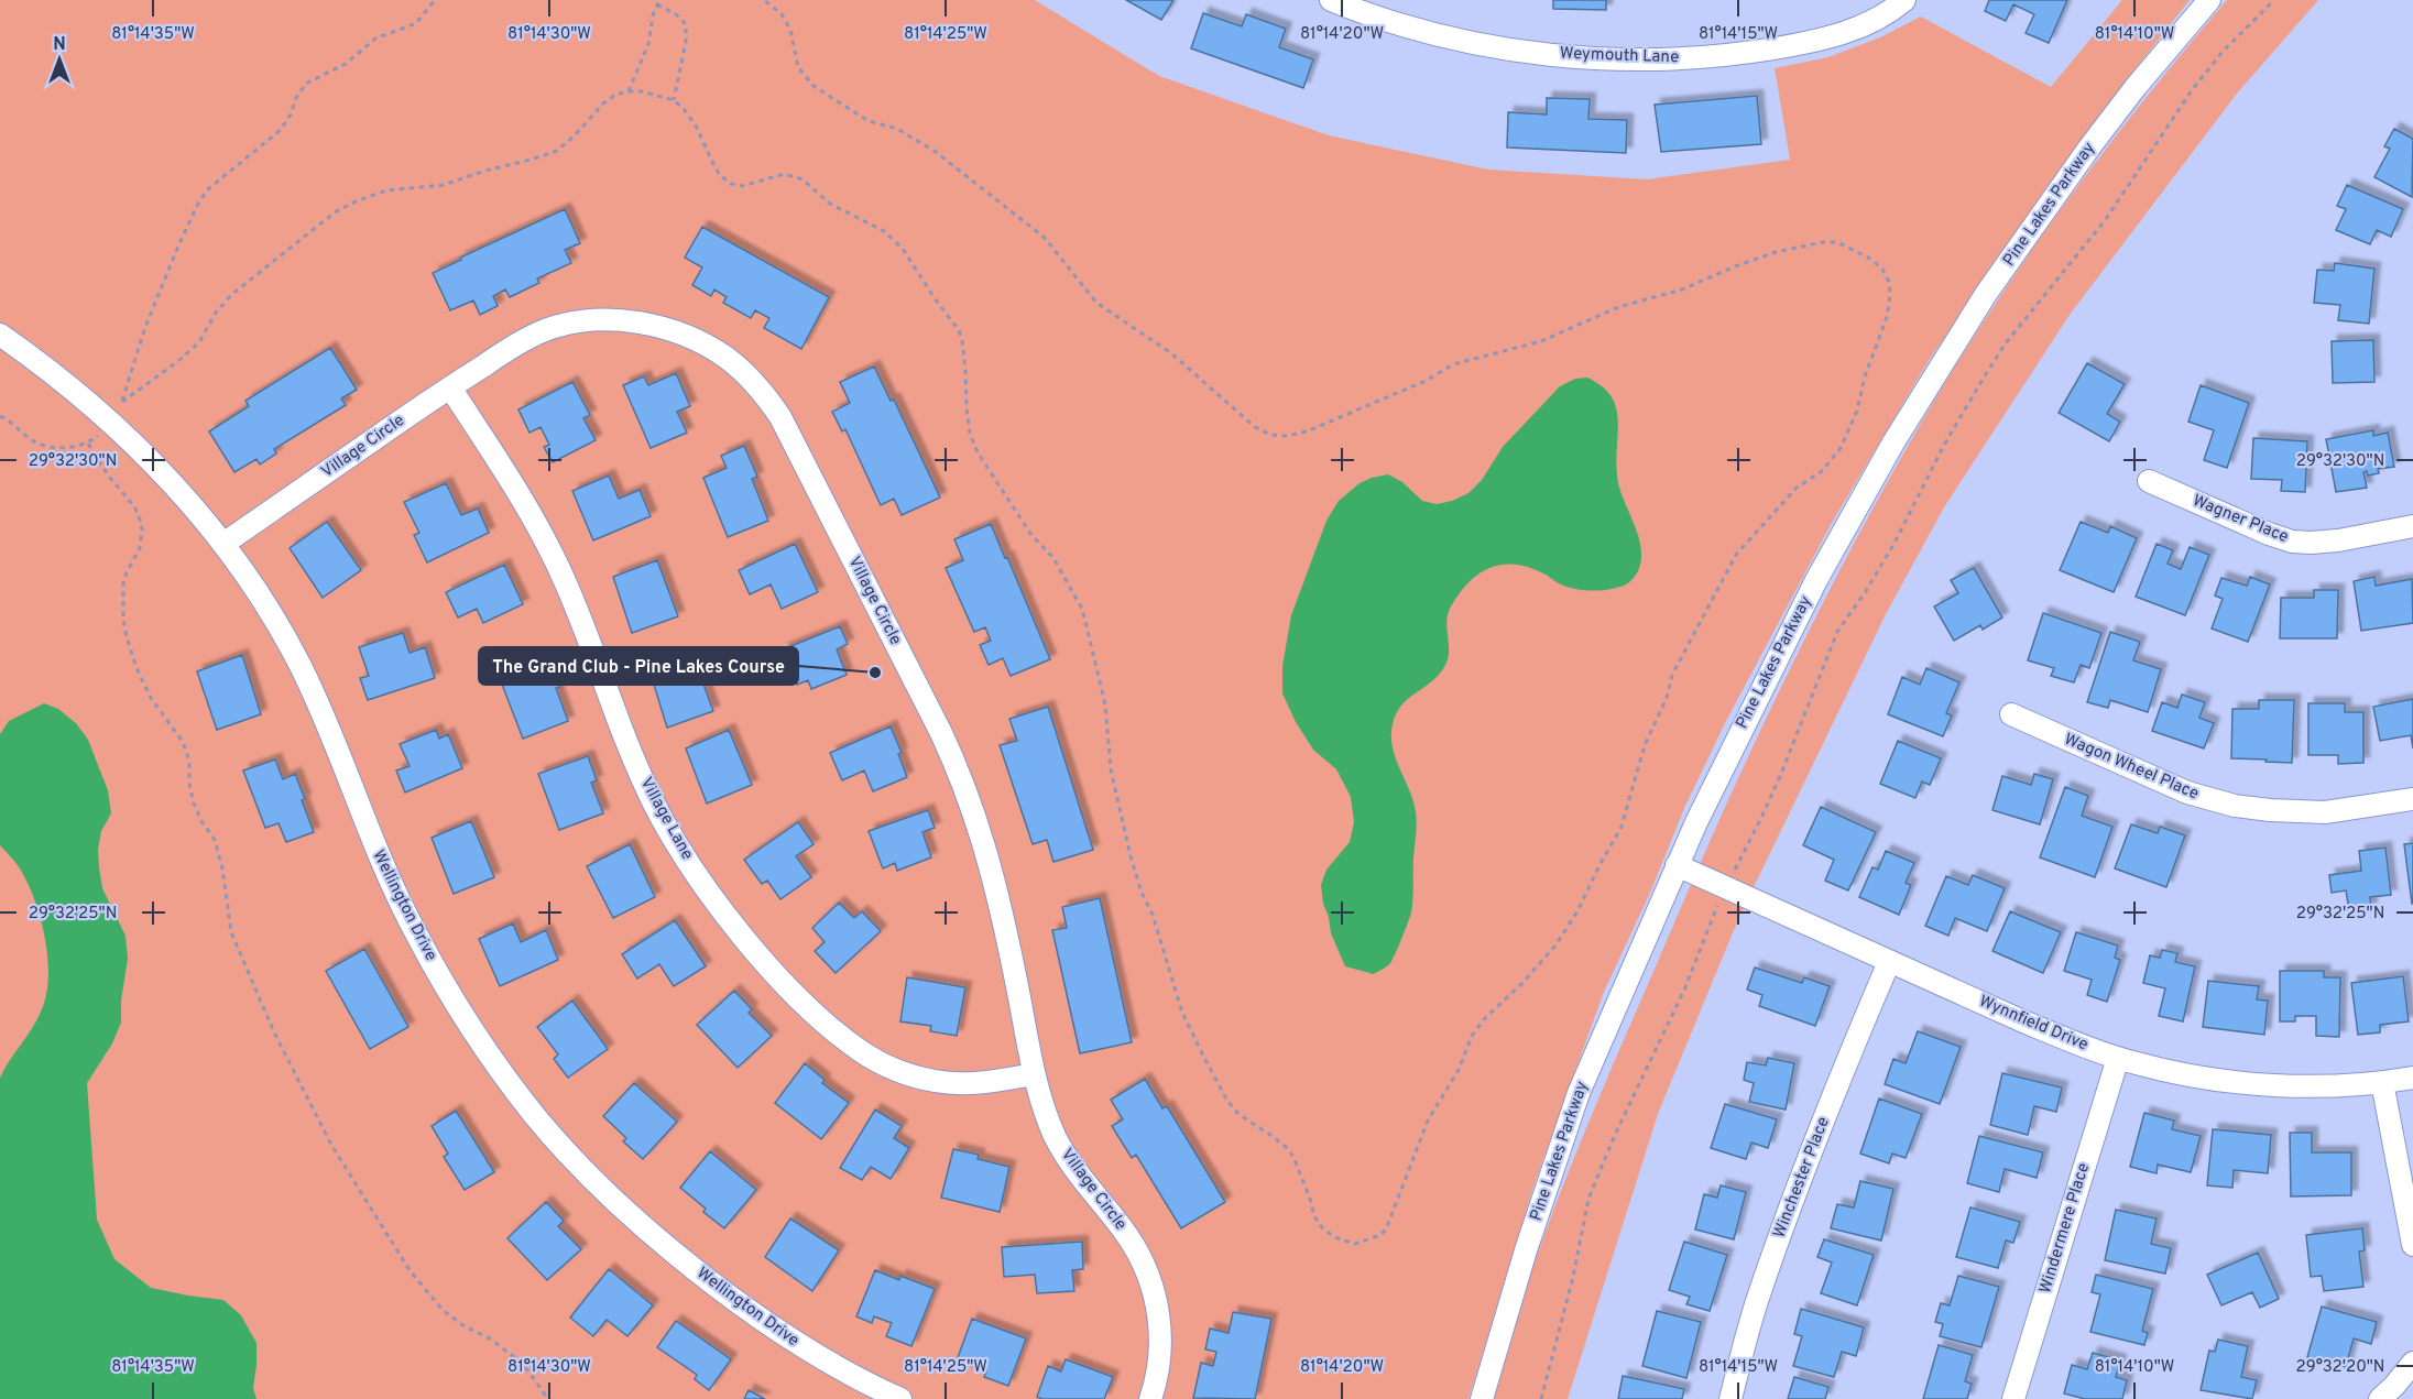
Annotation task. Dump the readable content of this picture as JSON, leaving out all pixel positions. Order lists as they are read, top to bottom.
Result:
{
  "streets": {
    "street": [
      "Weymouth Lane",
      "Pine Lakes Parkway",
      "Village Circle",
      "Wagner Place",
      "Wagon Wheel Place",
      "Village Lane",
      "Wellington Drive",
      "Wynnfield Drive",
      "Winchester Place",
      "Windermere Place"
    ]
  },
  "crossings": [
    ["Pine Lakes Parkway", "Wynnfield Drive"],
    ["Village Circle", "Village Lane"],
    ["Village Circle", "Wellington Drive"],
    ["Wynnfield Drive", "Winchester Place"],
    ["Wynnfield Drive", "Windermere Place"]
  ],
  "places": ["The Grand Club - Pine Lakes Course"],
  "north": "top",
  "coordinates": [
    "81°14'35\"W",
    "81°14'30\"W",
    "81°14'25\"W",
    "81°14'20\"W",
    "81°14'15\"W",
    "81°14'10\"W",
    "29°32'30\"N",
    "29°32'25\"N",
    "29°32'20\"N"
  ]
}
